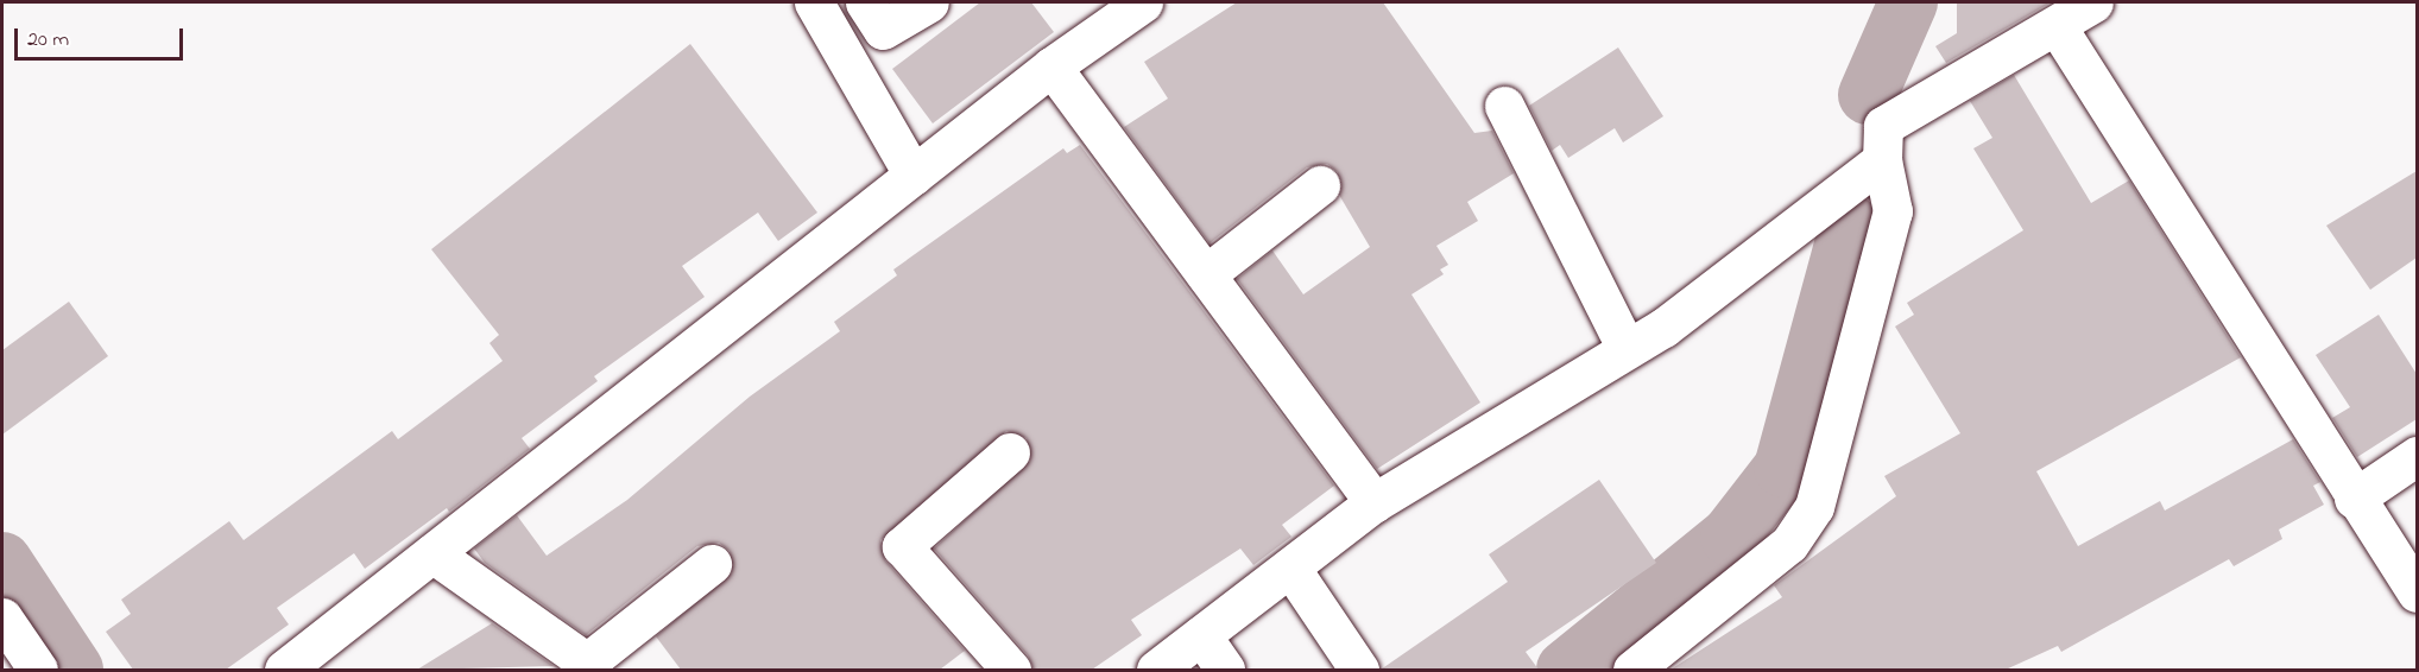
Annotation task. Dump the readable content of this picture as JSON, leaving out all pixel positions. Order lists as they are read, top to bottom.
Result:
{
  "scale_bar": "20 m"
}
